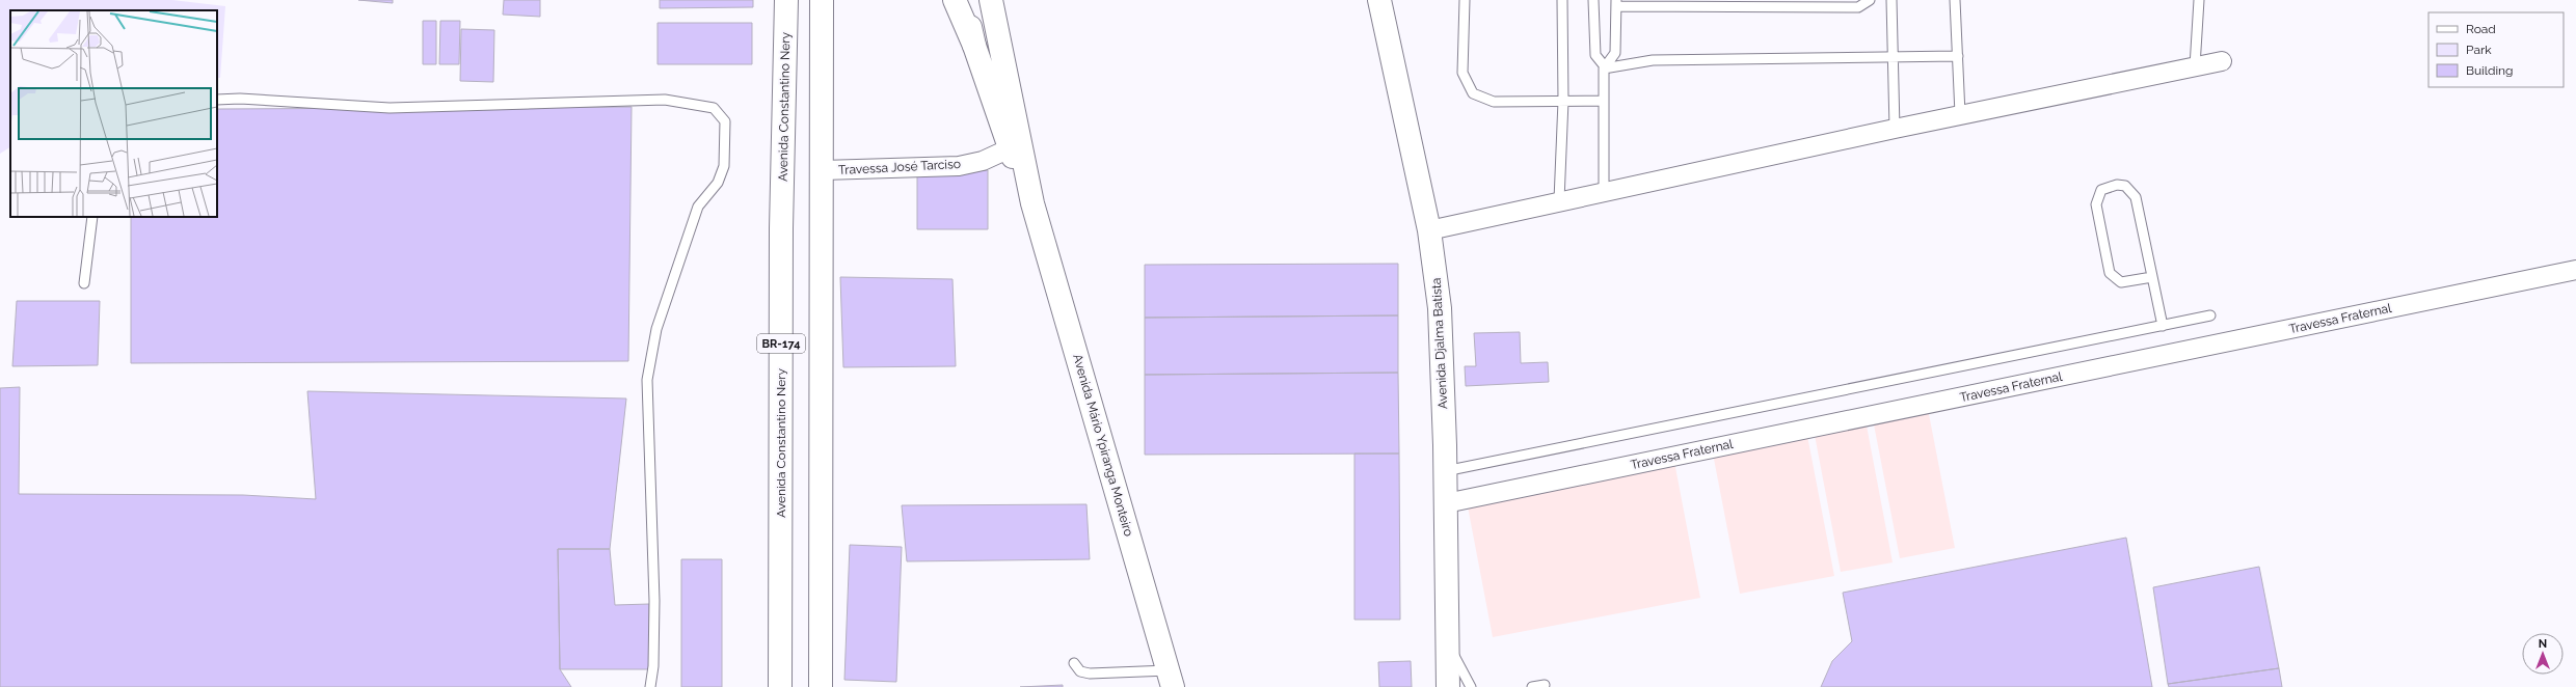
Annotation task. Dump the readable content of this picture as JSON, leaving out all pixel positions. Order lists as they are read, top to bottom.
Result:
{
  "streets": {
    "main road": [
      "Avenida Constantino Nery",
      "BR-174",
      "Avenida Djalma Batista",
      "Avenida Mário Ypiranga Monteiro"
    ],
    "street": ["Travessa José Tarciso", "Travessa Fraternal"]
  },
  "crossings": [
    ["Travessa José Tarciso", "BR-174"],
    ["Travessa José Tarciso", "Avenida Mário Ypiranga Monteiro"],
    ["Travessa Fraternal", "Avenida Djalma Batista"]
  ],
  "legend": ["Road", "Park", "Building"],
  "north": "top"
}
